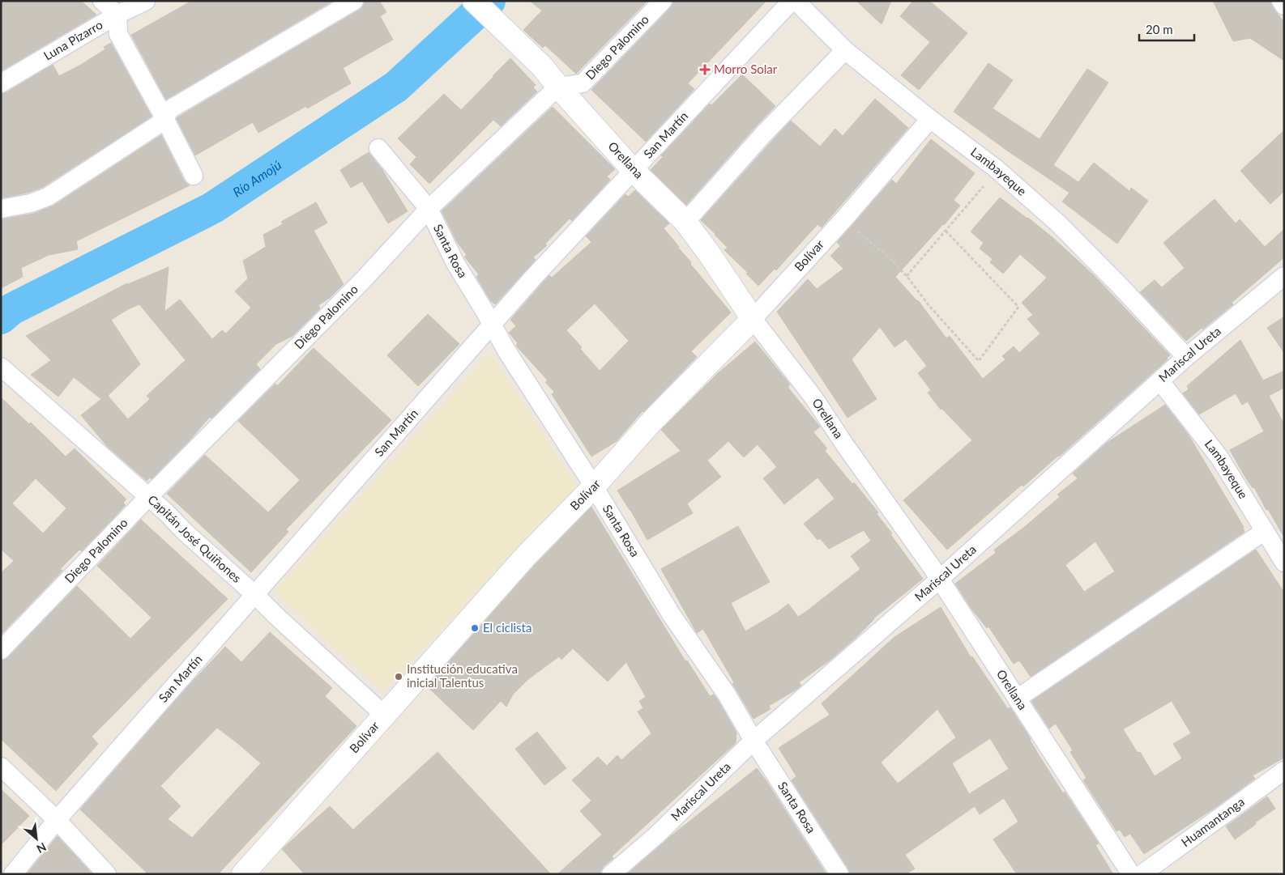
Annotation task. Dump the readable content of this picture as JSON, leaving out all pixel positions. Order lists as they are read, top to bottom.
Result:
{
  "streets": {
    "street": [
      "Luna Pizarro",
      "Diego Palomino",
      "San Martín",
      "Orellana",
      "Lambayeque",
      "Santa Rosa",
      "Bolívar",
      "Mariscal Ureta",
      "Capitán José Quiñones",
      "Huamantanga"
    ]
  },
  "crossings": [
    ["Diego Palomino", "Orellana"],
    ["Diego Palomino", "Santa Rosa"],
    ["Diego Palomino", "Capitán José Quiñones"],
    ["San Martín", "Orellana"],
    ["San Martín", "Santa Rosa"],
    ["San Martín", "Capitán José Quiñones"],
    ["Orellana", "Bolívar"],
    ["Orellana", "Mariscal Ureta"],
    ["Lambayeque", "Bolívar"],
    ["Lambayeque", "Mariscal Ureta"],
    ["Santa Rosa", "Bolívar"],
    ["Santa Rosa", "Mariscal Ureta"],
    ["Bolívar", "Capitán José Quiñones"]
  ],
  "water": ["Río Amojú"],
  "places": {
    "health": ["Morro Solar"],
    "other": ["El ciclista", "Institución educativa inicial Talentus"]
  },
  "scale_bar": "20 m",
  "north": "bottom right"
}
